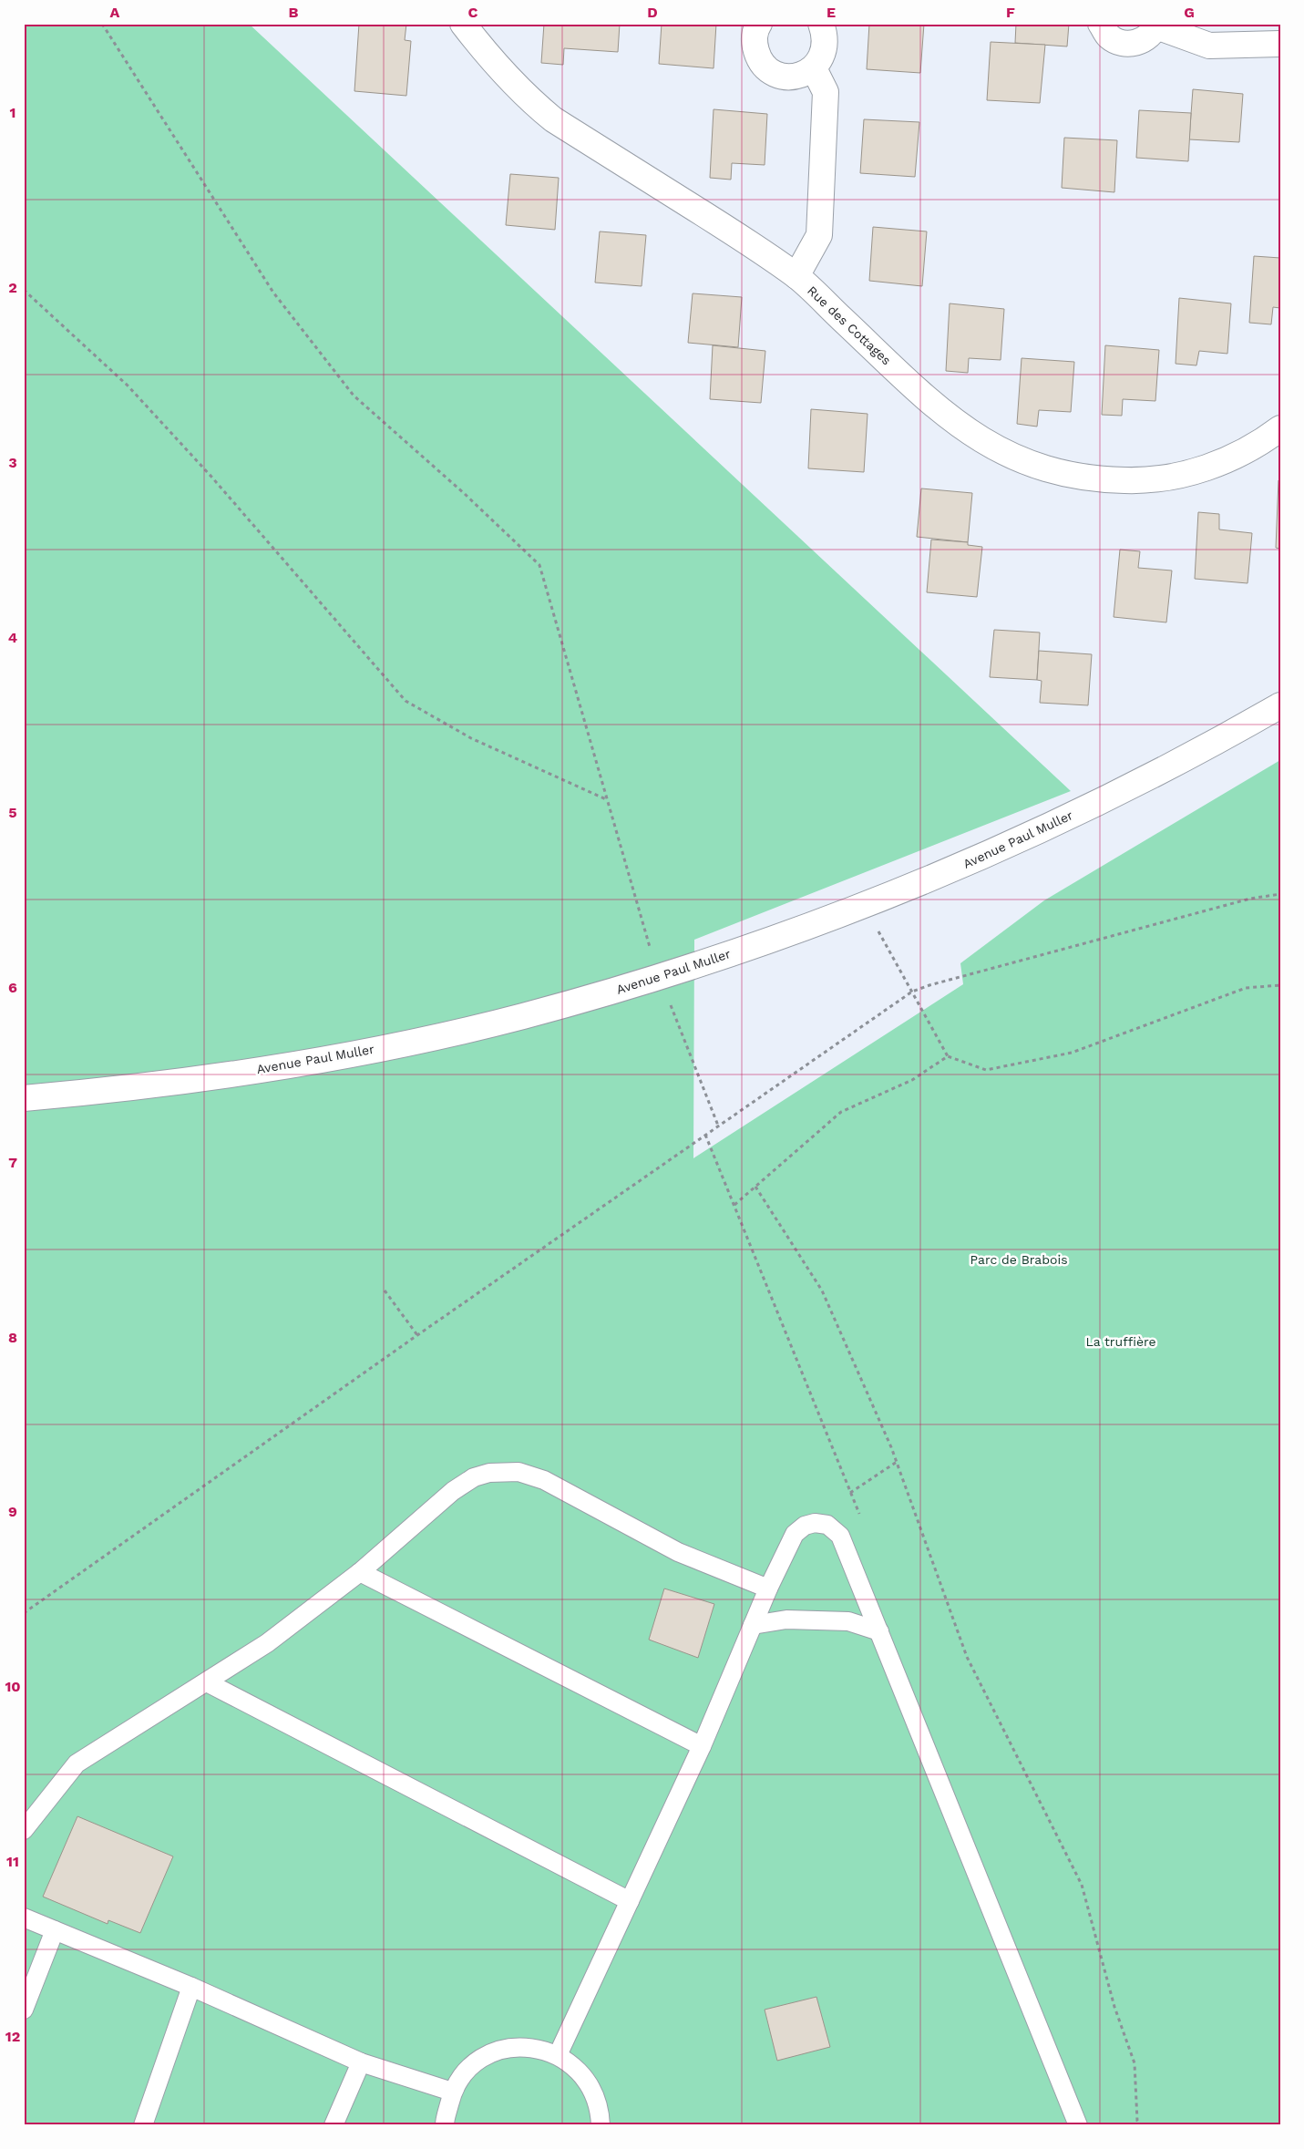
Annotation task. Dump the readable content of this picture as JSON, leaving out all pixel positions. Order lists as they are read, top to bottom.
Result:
{
  "streets": {
    "street": ["Rue des Cottages", "Avenue Paul Muller"]
  },
  "parks": ["Parc de Brabois", "La truffière"],
  "grid": {
    "columns": [
      "A",
      "B",
      "C",
      "D",
      "E",
      "F",
      "G"
    ],
    "rows": [
      "1",
      "2",
      "3",
      "4",
      "5",
      "6",
      "7",
      "8",
      "9",
      "10",
      "11",
      "12"
    ]
  }
}
